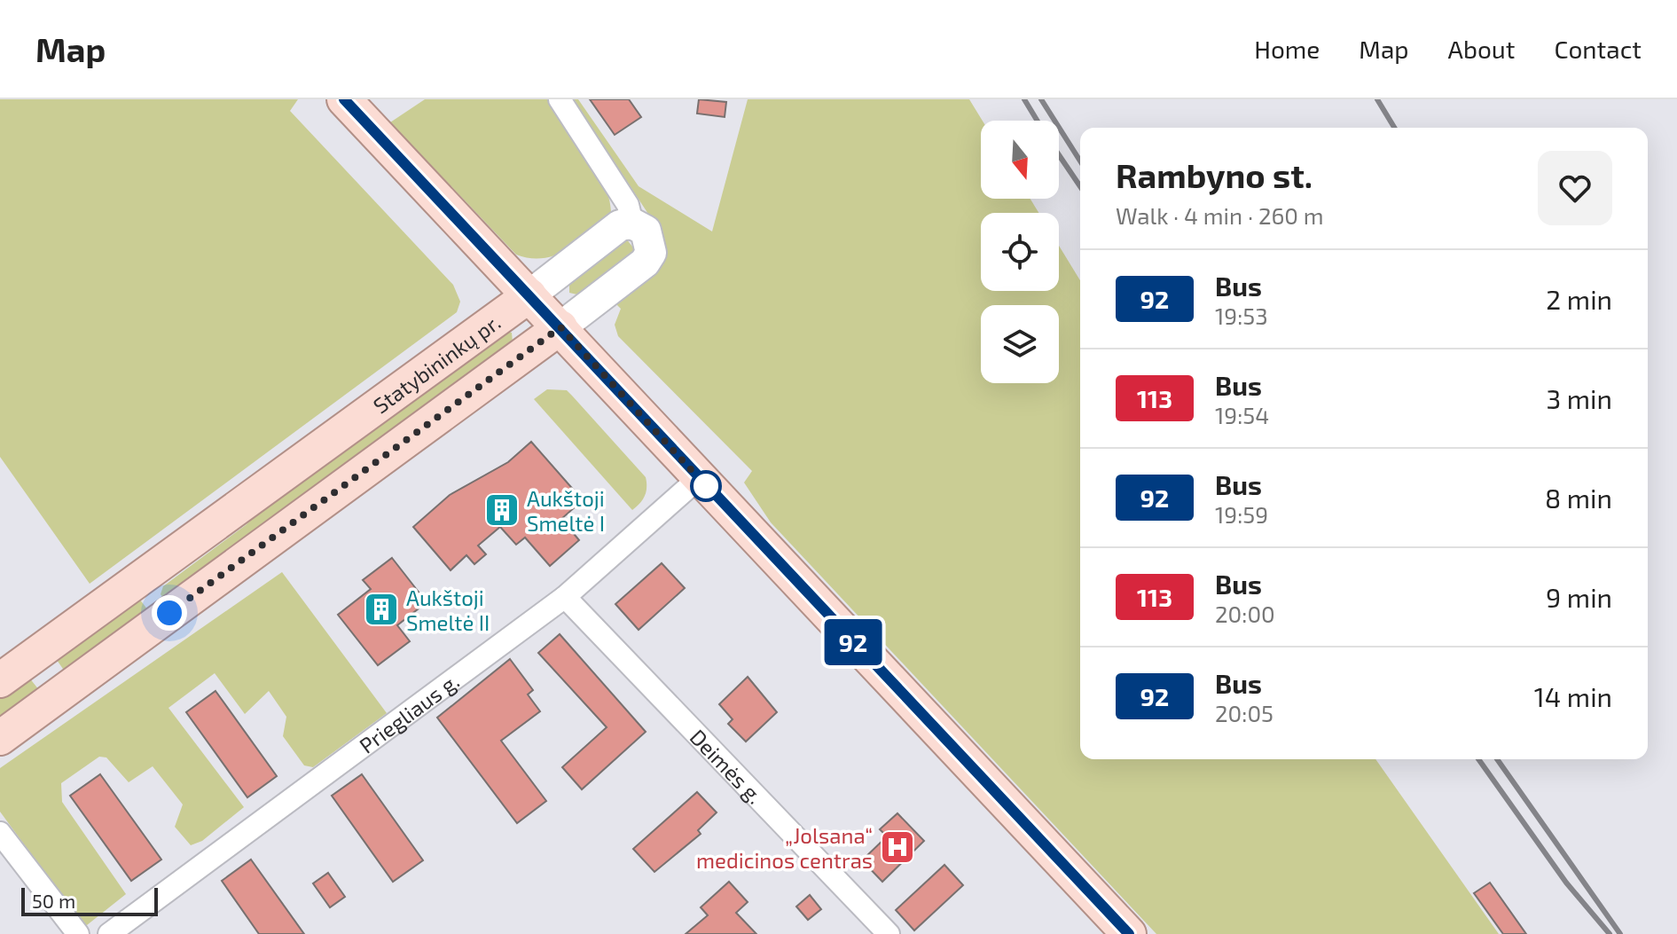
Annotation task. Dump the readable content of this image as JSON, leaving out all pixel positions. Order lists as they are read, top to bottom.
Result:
{
  "streets": {
    "main road": ["Statybininkų pr."],
    "street": ["Priegliaus g.", "Deimės g."]
  },
  "crossings": [
    ["Priegliaus g.", "Deimės g."]
  ],
  "places": {
    "building": ["Aukštoji Smeltė I", "Aukštoji Smeltė II"],
    "hospital": ["„Jolsana“ medicinos centras"]
  },
  "lines": ["bus line 92"],
  "scale_bar": "50 m",
  "north": "bottom",
  "page": {
    "header": "Map",
    "nav": [
      "Home",
      "Map",
      "About",
      "Contact"
    ],
    "on_map": "92",
    "heading": ["Rambyno st.", "Walk · 4 min · 260 m"],
    "list": [
      {
        "mark": "92",
        "name": "Bus",
        "note": "19:53",
        "value": "2 min"
      },
      {
        "mark": "113",
        "name": "Bus",
        "note": "19:54",
        "value": "3 min"
      },
      {
        "mark": "92",
        "name": "Bus",
        "note": "19:59",
        "value": "8 min"
      },
      {
        "mark": "113",
        "name": "Bus",
        "note": "20:00",
        "value": "9 min"
      },
      {
        "mark": "92",
        "name": "Bus",
        "note": "20:05",
        "value": "14 min"
      }
    ],
    "scale": "50 m"
  }
}
